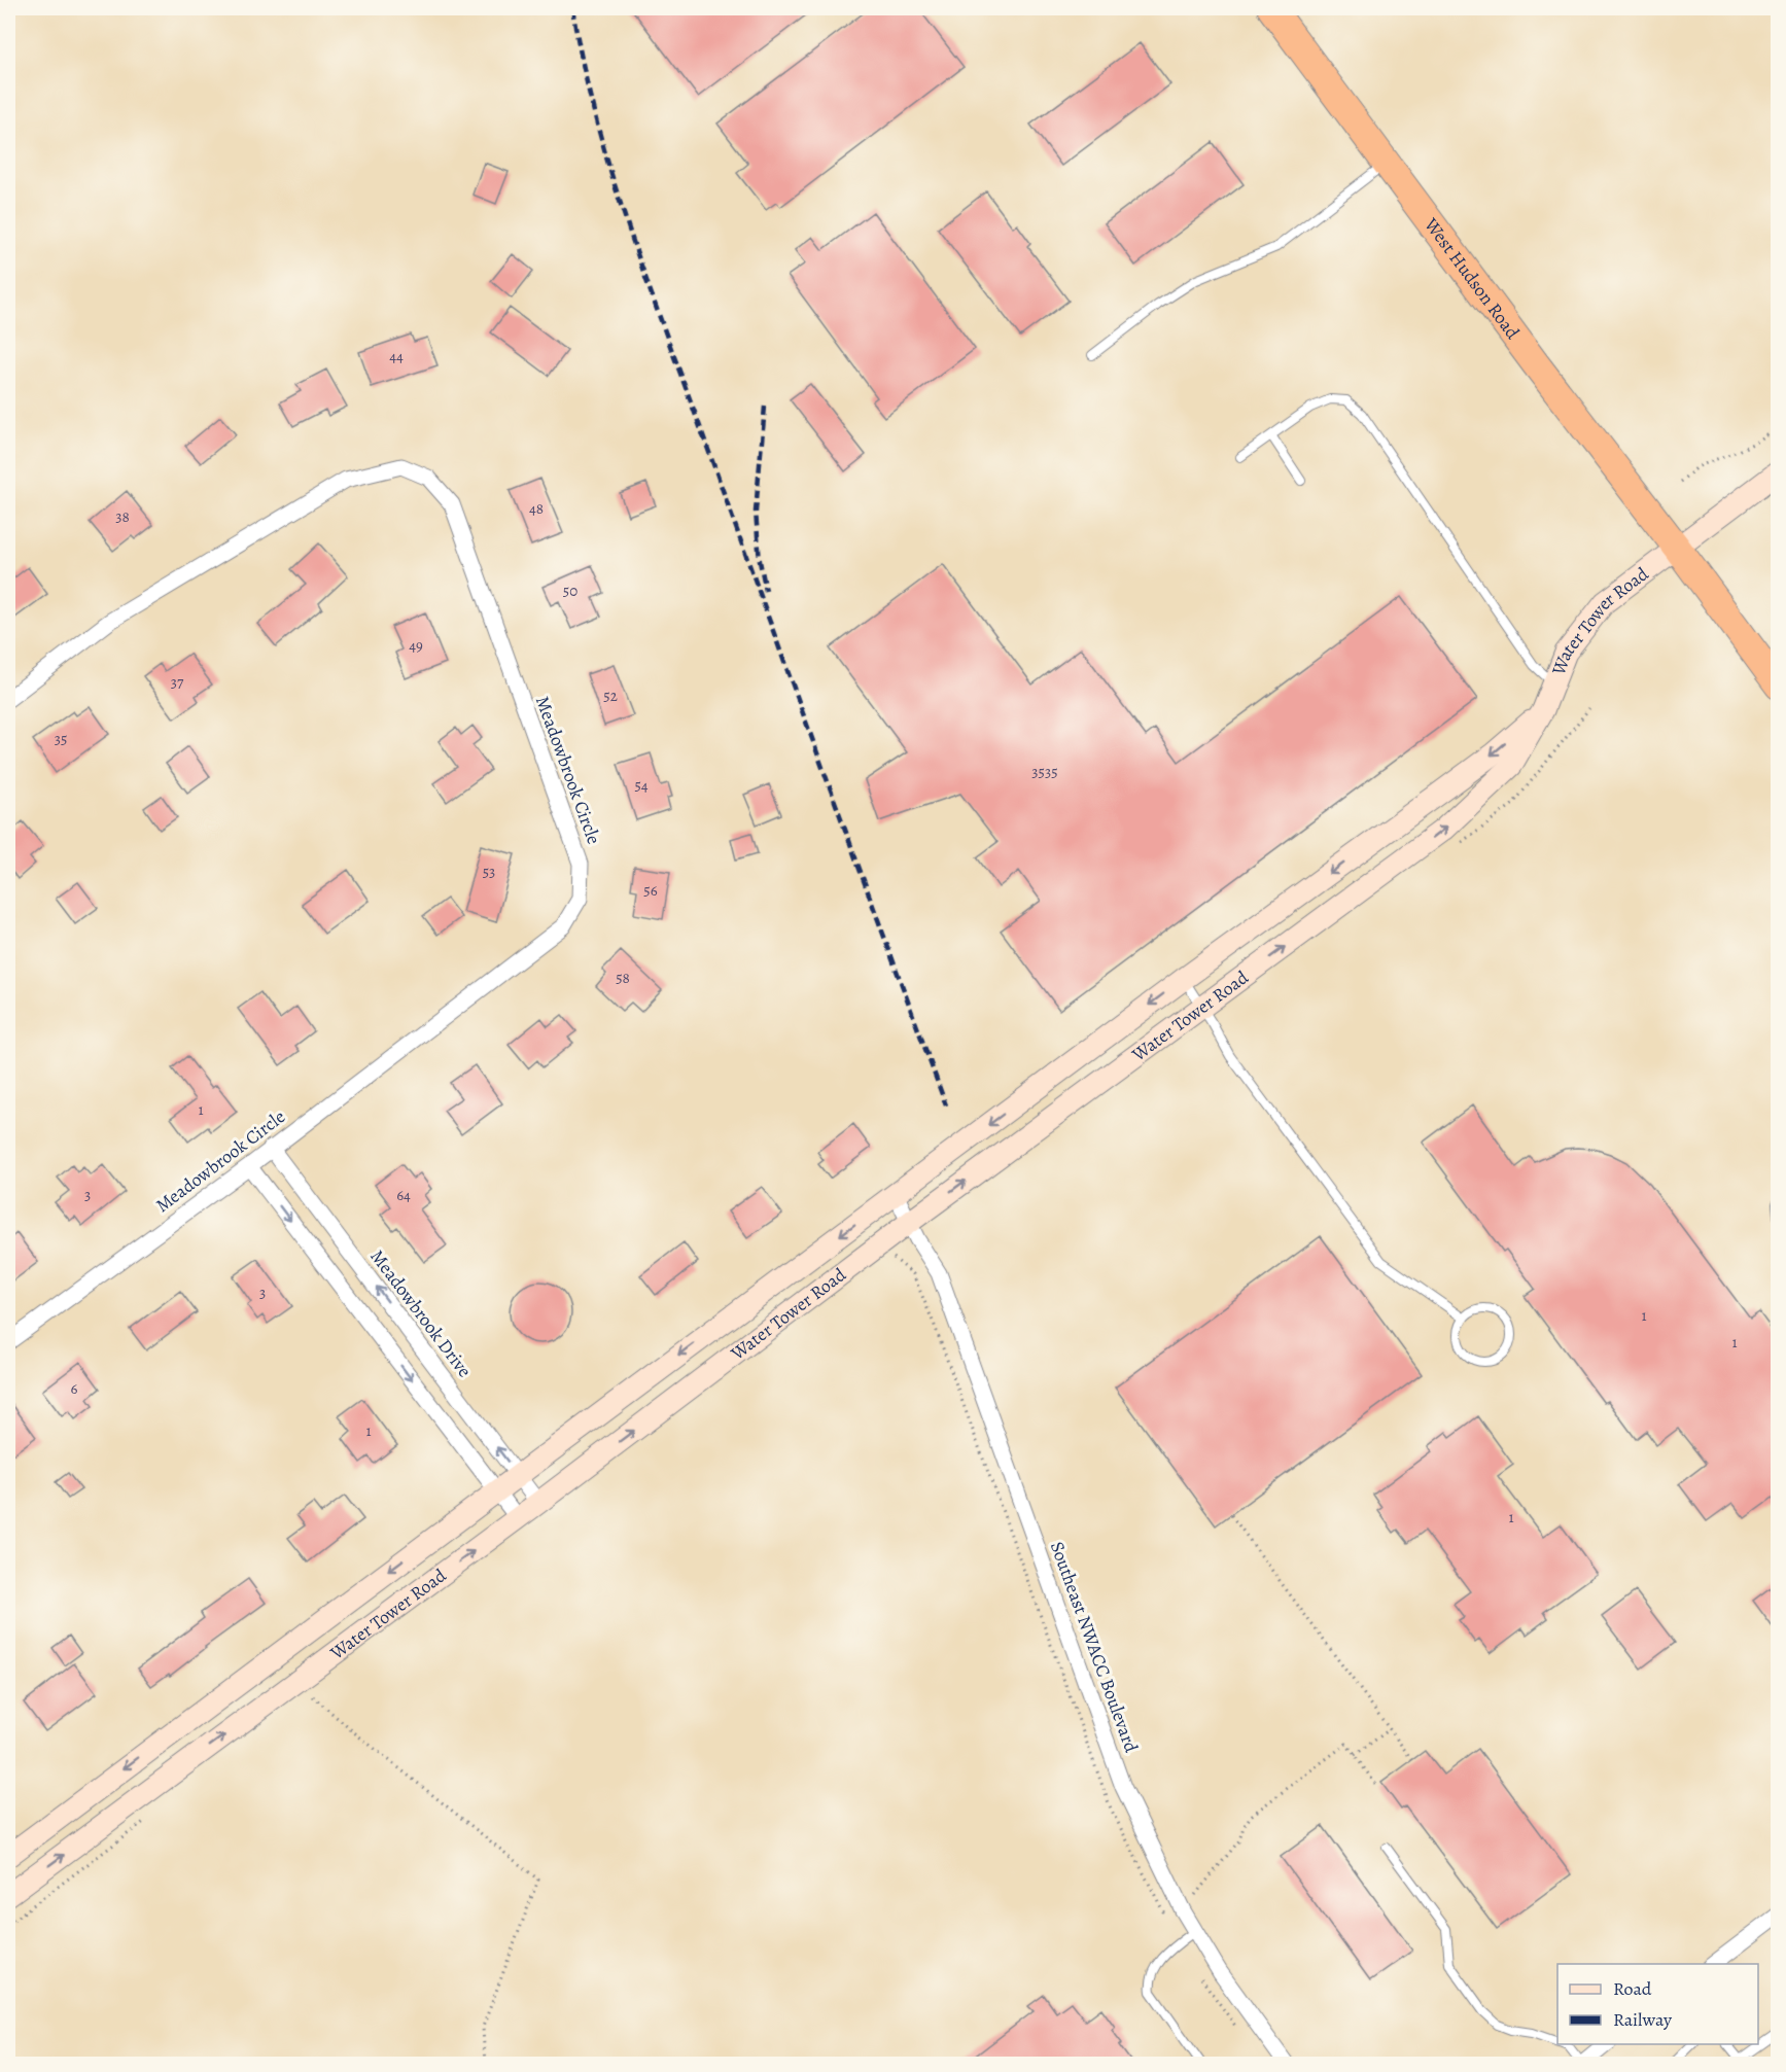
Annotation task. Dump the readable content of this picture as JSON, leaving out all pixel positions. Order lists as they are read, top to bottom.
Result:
{
  "streets": {
    "highway": ["West Hudson Road"],
    "street": [
      "Water Tower Road",
      "Meadowbrook Circle",
      "Meadowbrook Drive",
      "Southeast NWACC Boulevard"
    ]
  },
  "crossings": [
    ["West Hudson Road", "Water Tower Road"],
    ["Water Tower Road", "Meadowbrook Drive"],
    ["Water Tower Road", "Southeast NWACC Boulevard"],
    ["Meadowbrook Circle", "Meadowbrook Drive"]
  ],
  "house_numbers": [
    "44",
    "48",
    "38",
    "50",
    "49",
    "37",
    "52",
    "35",
    "3535",
    "54",
    "53",
    "56",
    "58",
    "1",
    "3",
    "64",
    "3",
    "1",
    "1",
    "6",
    "1",
    "1"
  ],
  "legend": ["Road", "Railway"]
}
